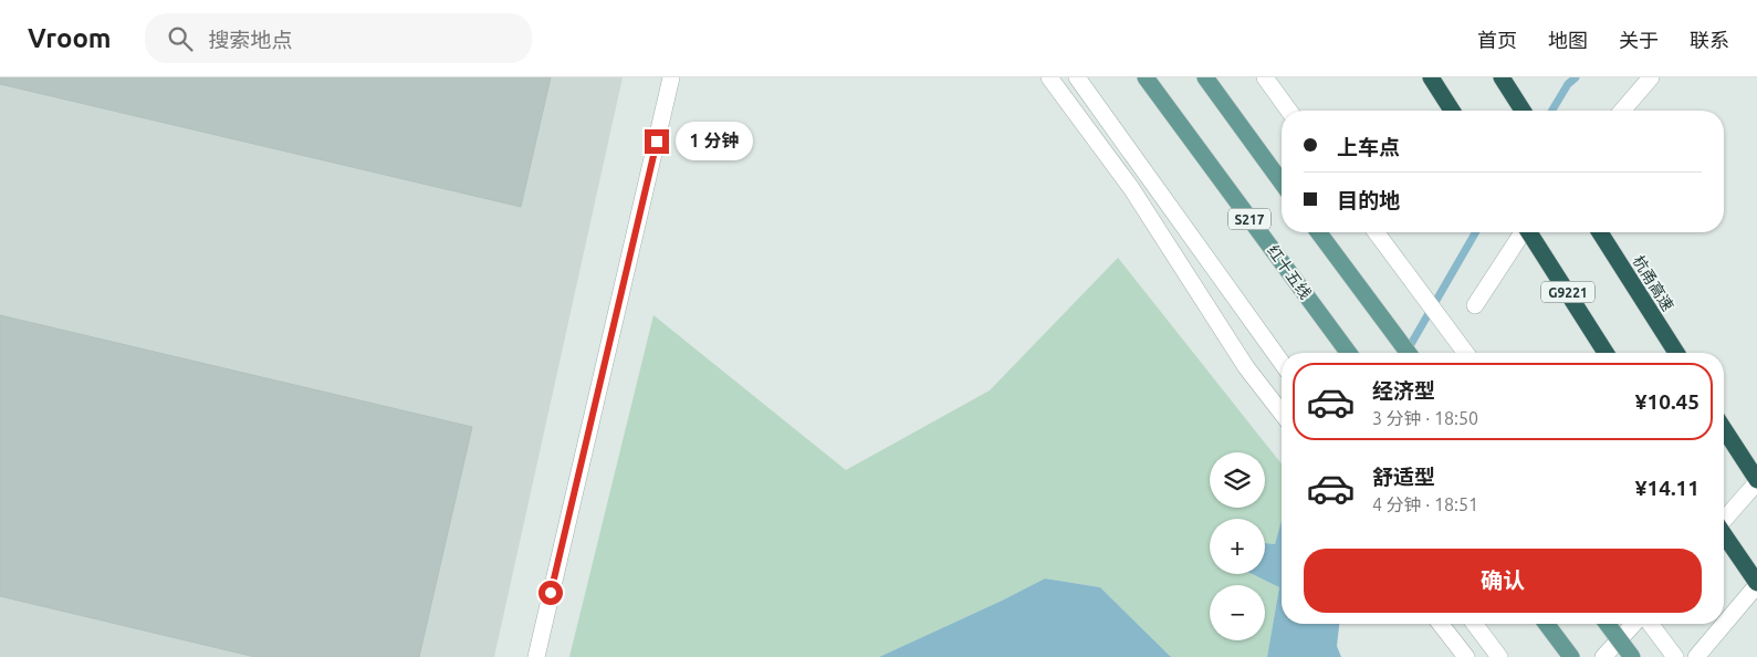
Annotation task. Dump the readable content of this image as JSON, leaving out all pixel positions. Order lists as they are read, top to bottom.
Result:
{
  "streets": {
    "highway": ["杭甬高速", "G9221"],
    "main road": ["S217", "红十五线"]
  },
  "page": {
    "header": "Vroom",
    "search": "搜索地点",
    "nav": [
      "首页",
      "地图",
      "关于",
      "联系"
    ],
    "banner": ["上车点", "目的地"],
    "bubble": "1 分钟",
    "list": [
      {
        "name": "经济型",
        "note": "3 分钟 · 18:50",
        "value": "¥10.45"
      },
      {
        "name": "舒适型",
        "note": "4 分钟 · 18:51",
        "value": "¥14.11"
      }
    ],
    "map_buttons": ["+", "−"],
    "buttons": "确认"
  }
}
